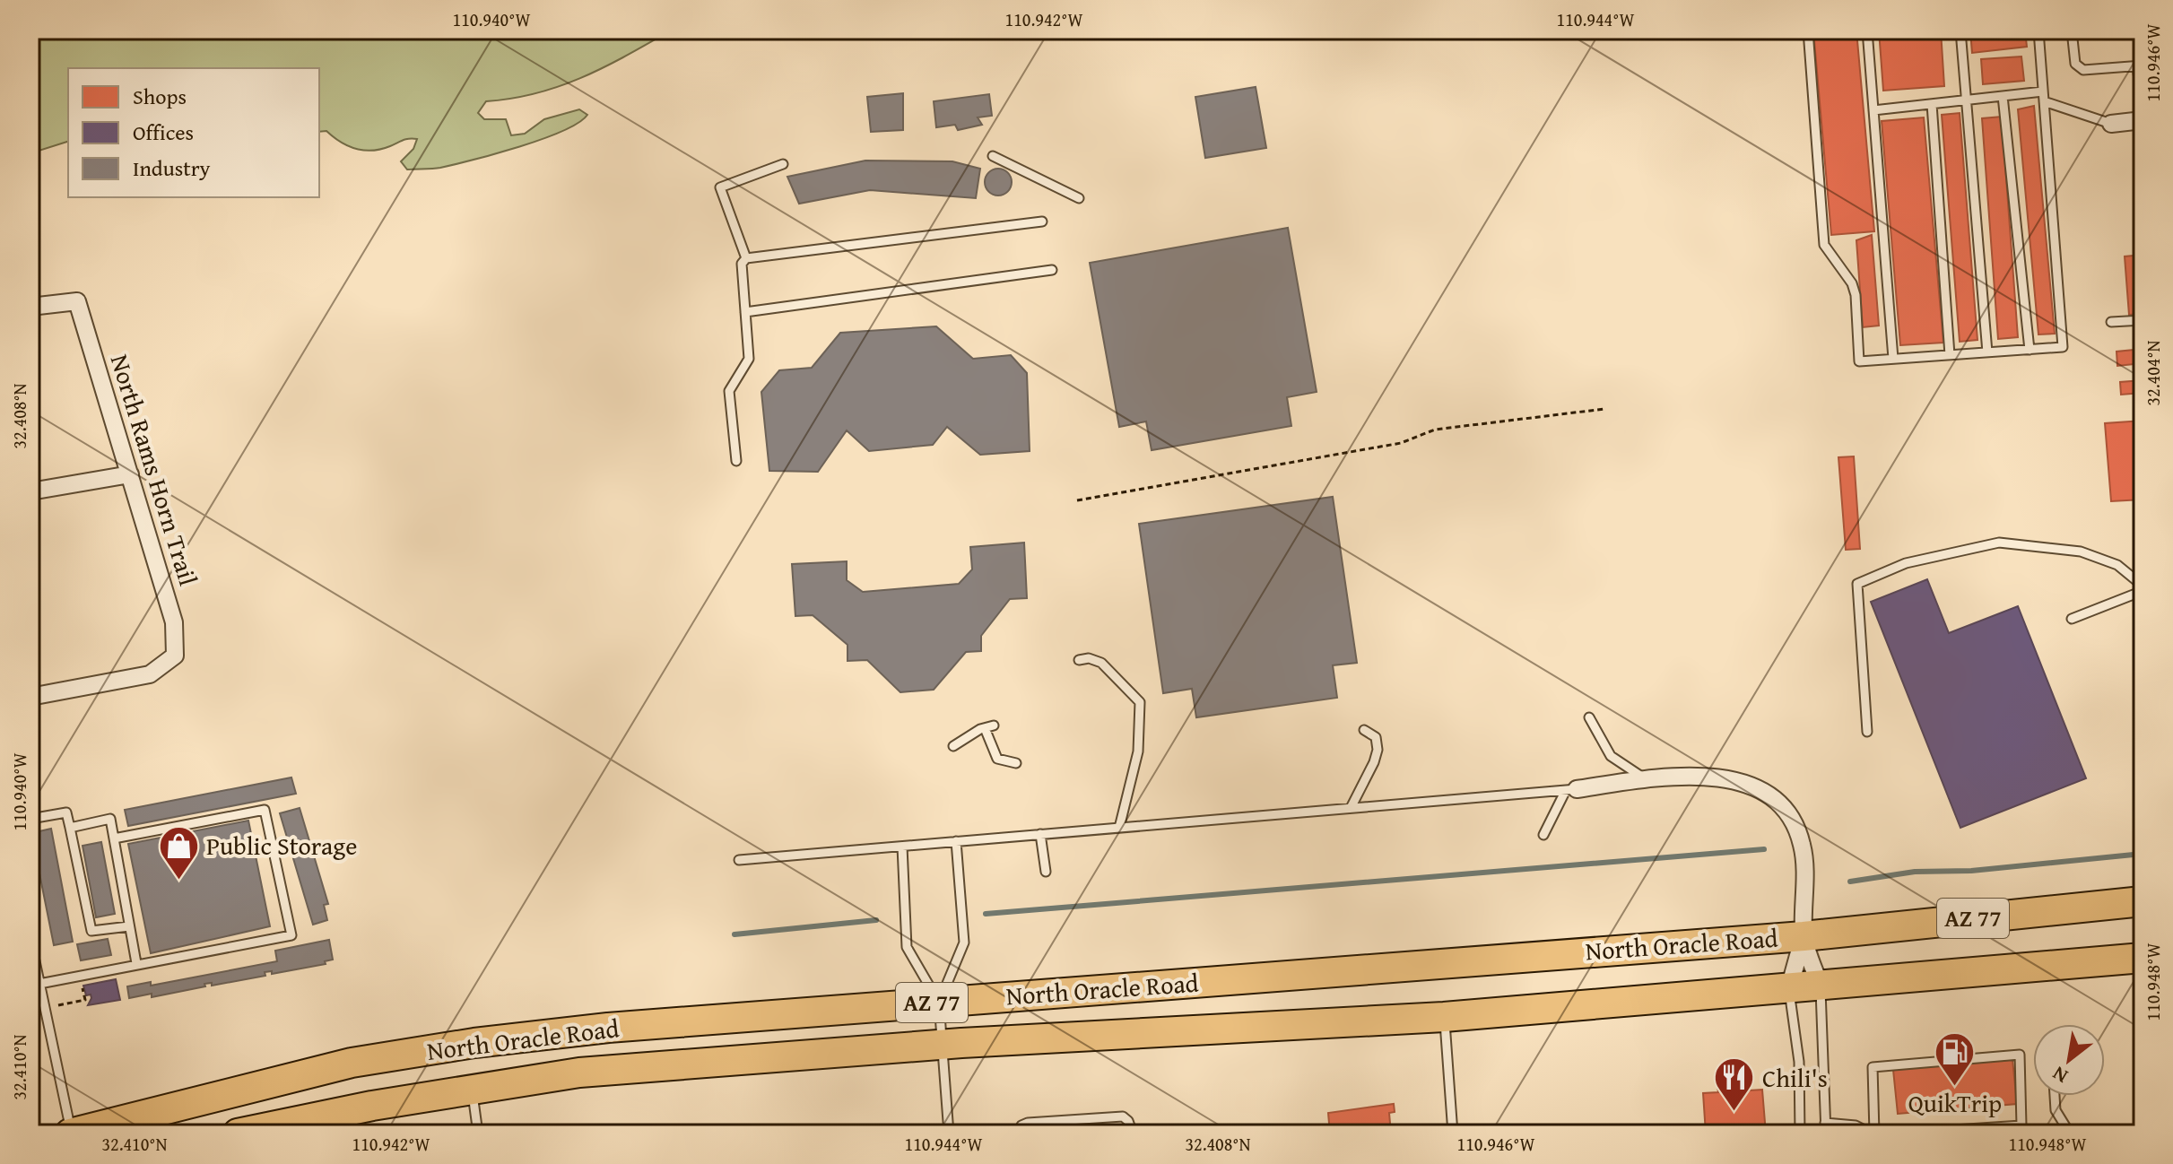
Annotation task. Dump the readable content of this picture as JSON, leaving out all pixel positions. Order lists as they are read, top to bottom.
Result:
{
  "streets": {
    "highway": ["AZ 77", "North Oracle Road"],
    "street": ["North Rams Horn Trail"]
  },
  "places": {
    "shop": ["Public Storage"],
    "fuel station": ["QuikTrip"],
    "restaurant": ["Chili's"]
  },
  "legend": ["Shops", "Offices", "Industry"],
  "north": "bottom left",
  "coordinates": [
    "110.940°W",
    "110.942°W",
    "110.944°W",
    "110.946°W",
    "32.404°N",
    "32.408°N",
    "110.948°W",
    "32.410°N"
  ]
}
